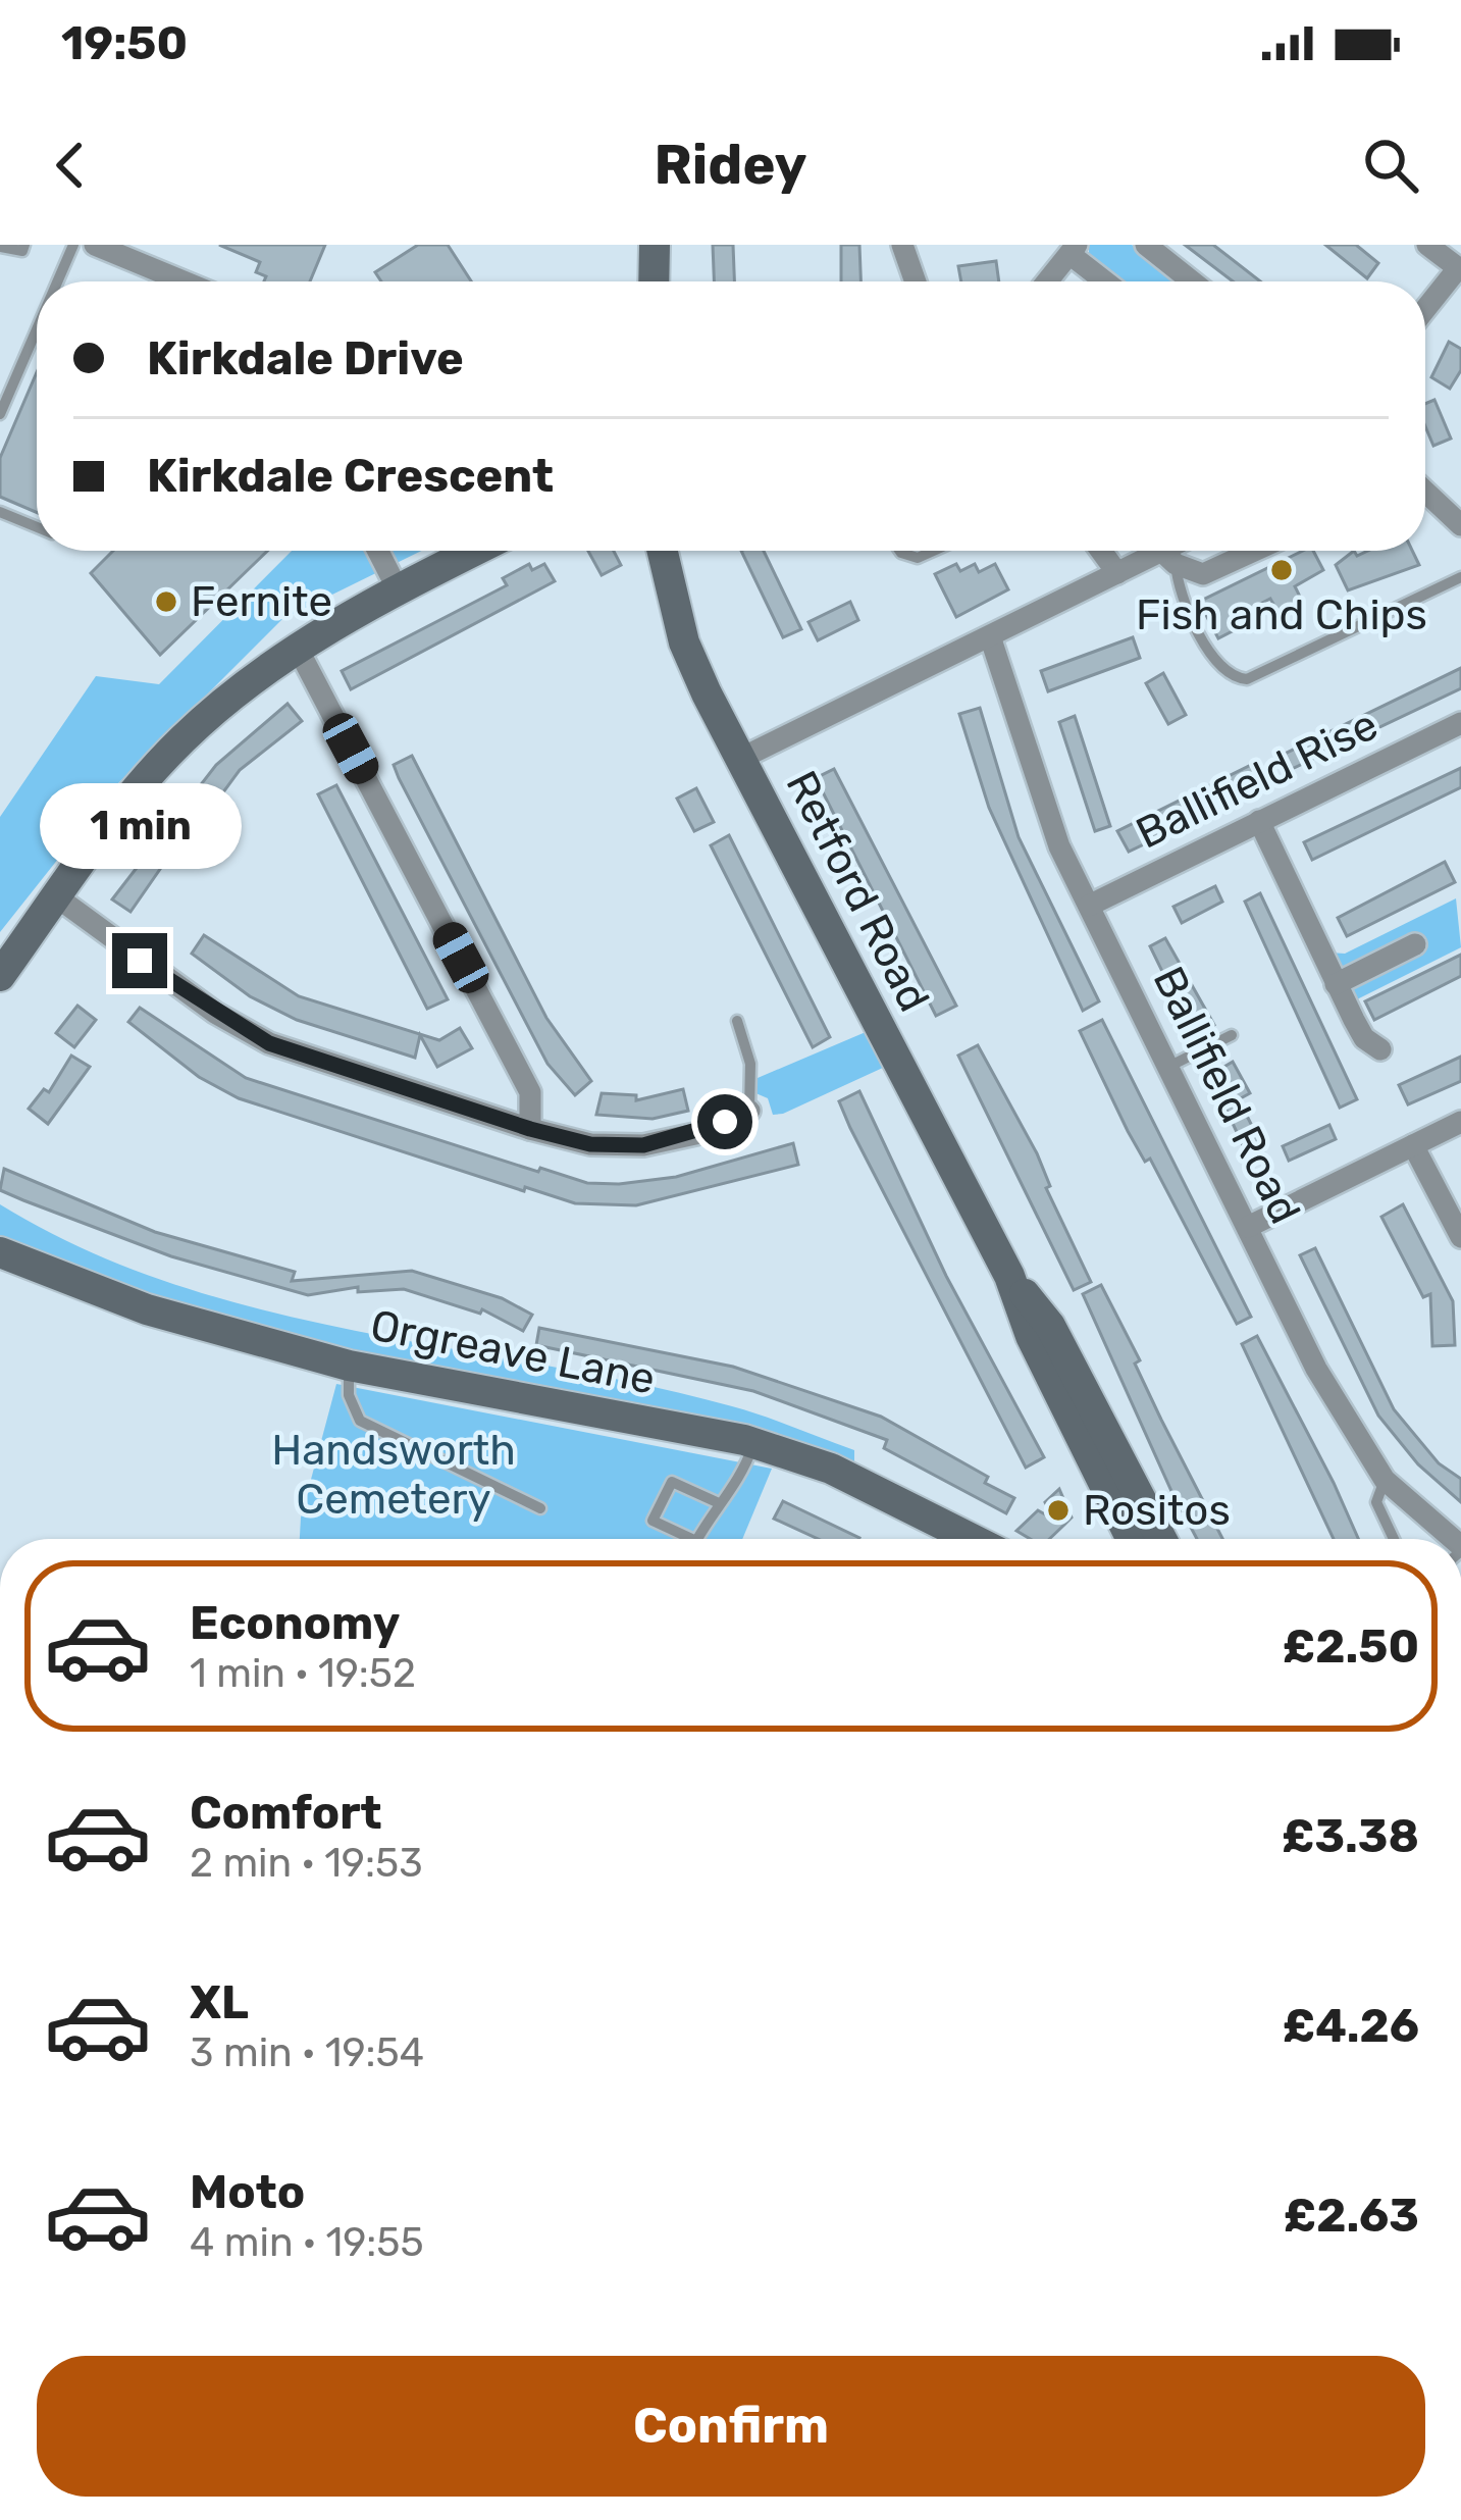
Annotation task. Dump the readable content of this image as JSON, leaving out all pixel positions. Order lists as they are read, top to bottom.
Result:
{
  "streets": {
    "main road": ["Retford Road", "Orgreave Lane"],
    "street": ["Ballifield Rise", "Ballifield Road"]
  },
  "crossings": [
    ["Ballifield Rise", "Ballifield Road"]
  ],
  "parks": ["Handsworth Cemetery"],
  "places": ["Fish and Chips", "Fernite", "Rositos"],
  "page": {
    "status": "19:50",
    "header": "Ridey",
    "banner": ["Kirkdale Drive", "Kirkdale Crescent"],
    "bubble": "1 min",
    "list": [
      {
        "name": "Economy",
        "note": "1 min · 19:52",
        "value": "£2.50"
      },
      {
        "name": "Comfort",
        "note": "2 min · 19:53",
        "value": "£3.38"
      },
      {
        "name": "XL",
        "note": "3 min · 19:54",
        "value": "£4.26"
      },
      {
        "name": "Moto",
        "note": "4 min · 19:55",
        "value": "£2.63"
      }
    ],
    "buttons": "Confirm"
  }
}
